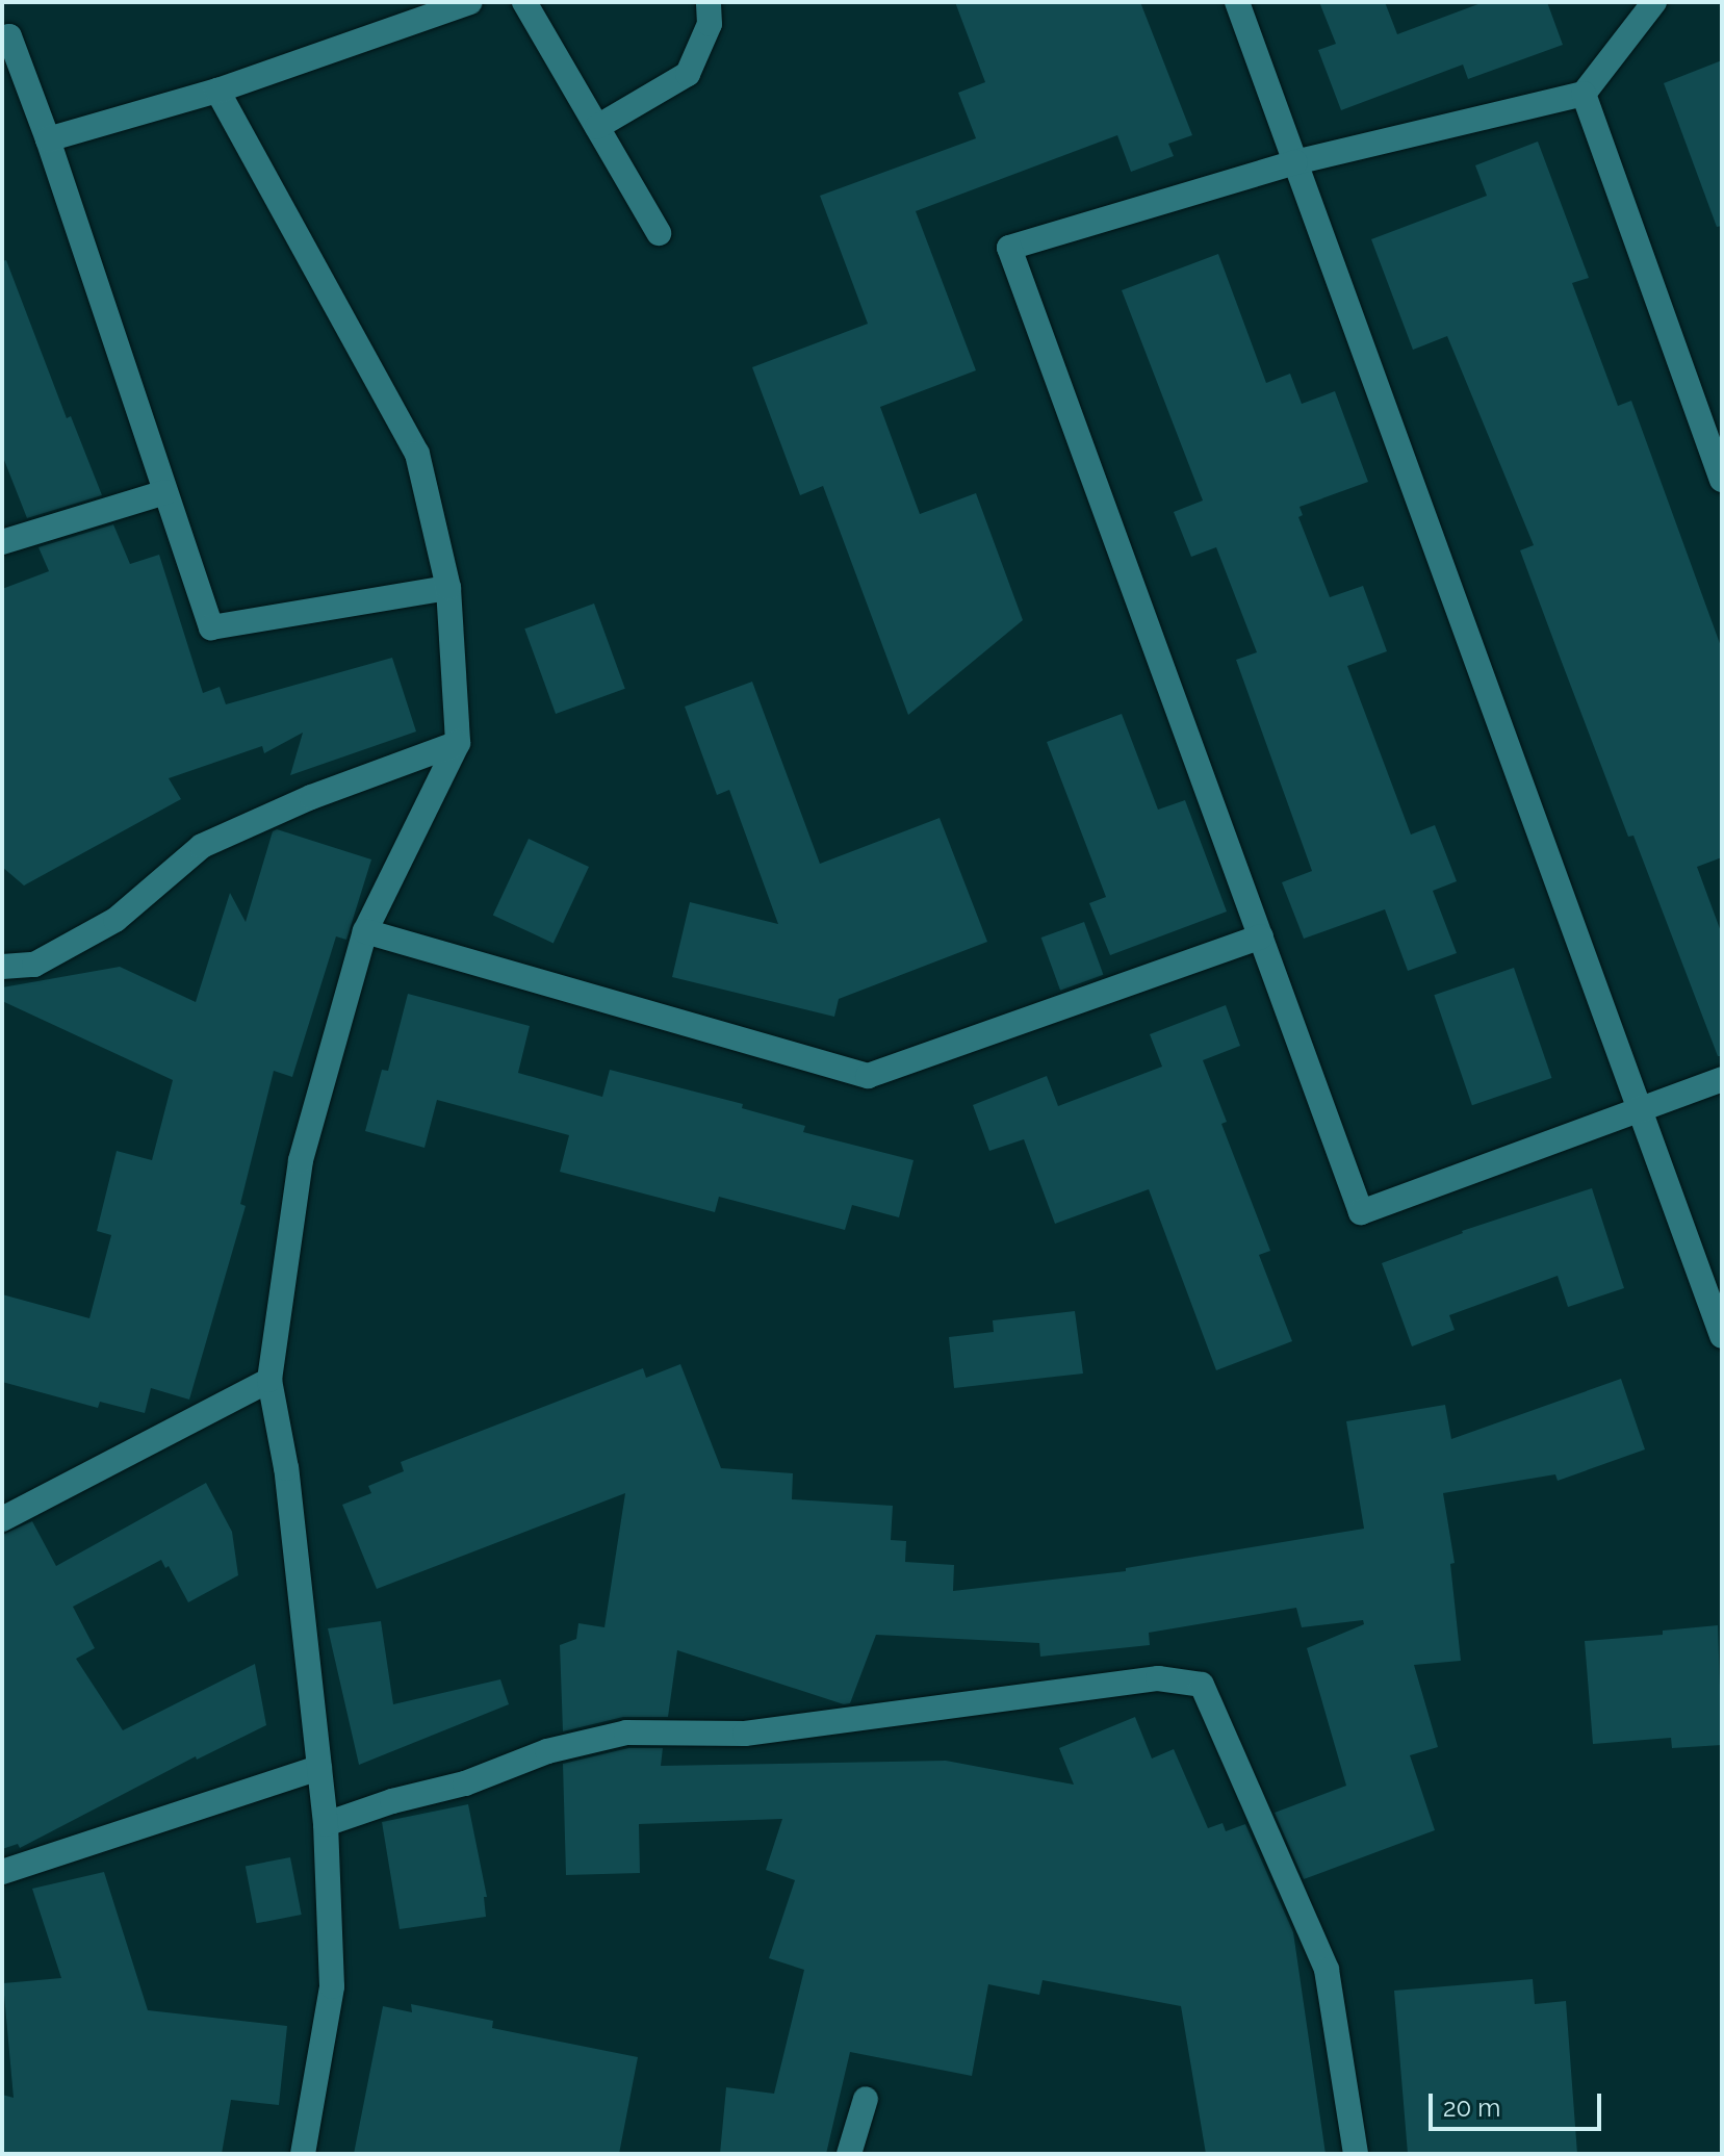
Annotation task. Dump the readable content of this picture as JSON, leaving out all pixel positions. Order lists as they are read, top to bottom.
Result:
{
  "scale_bar": "20 m"
}
